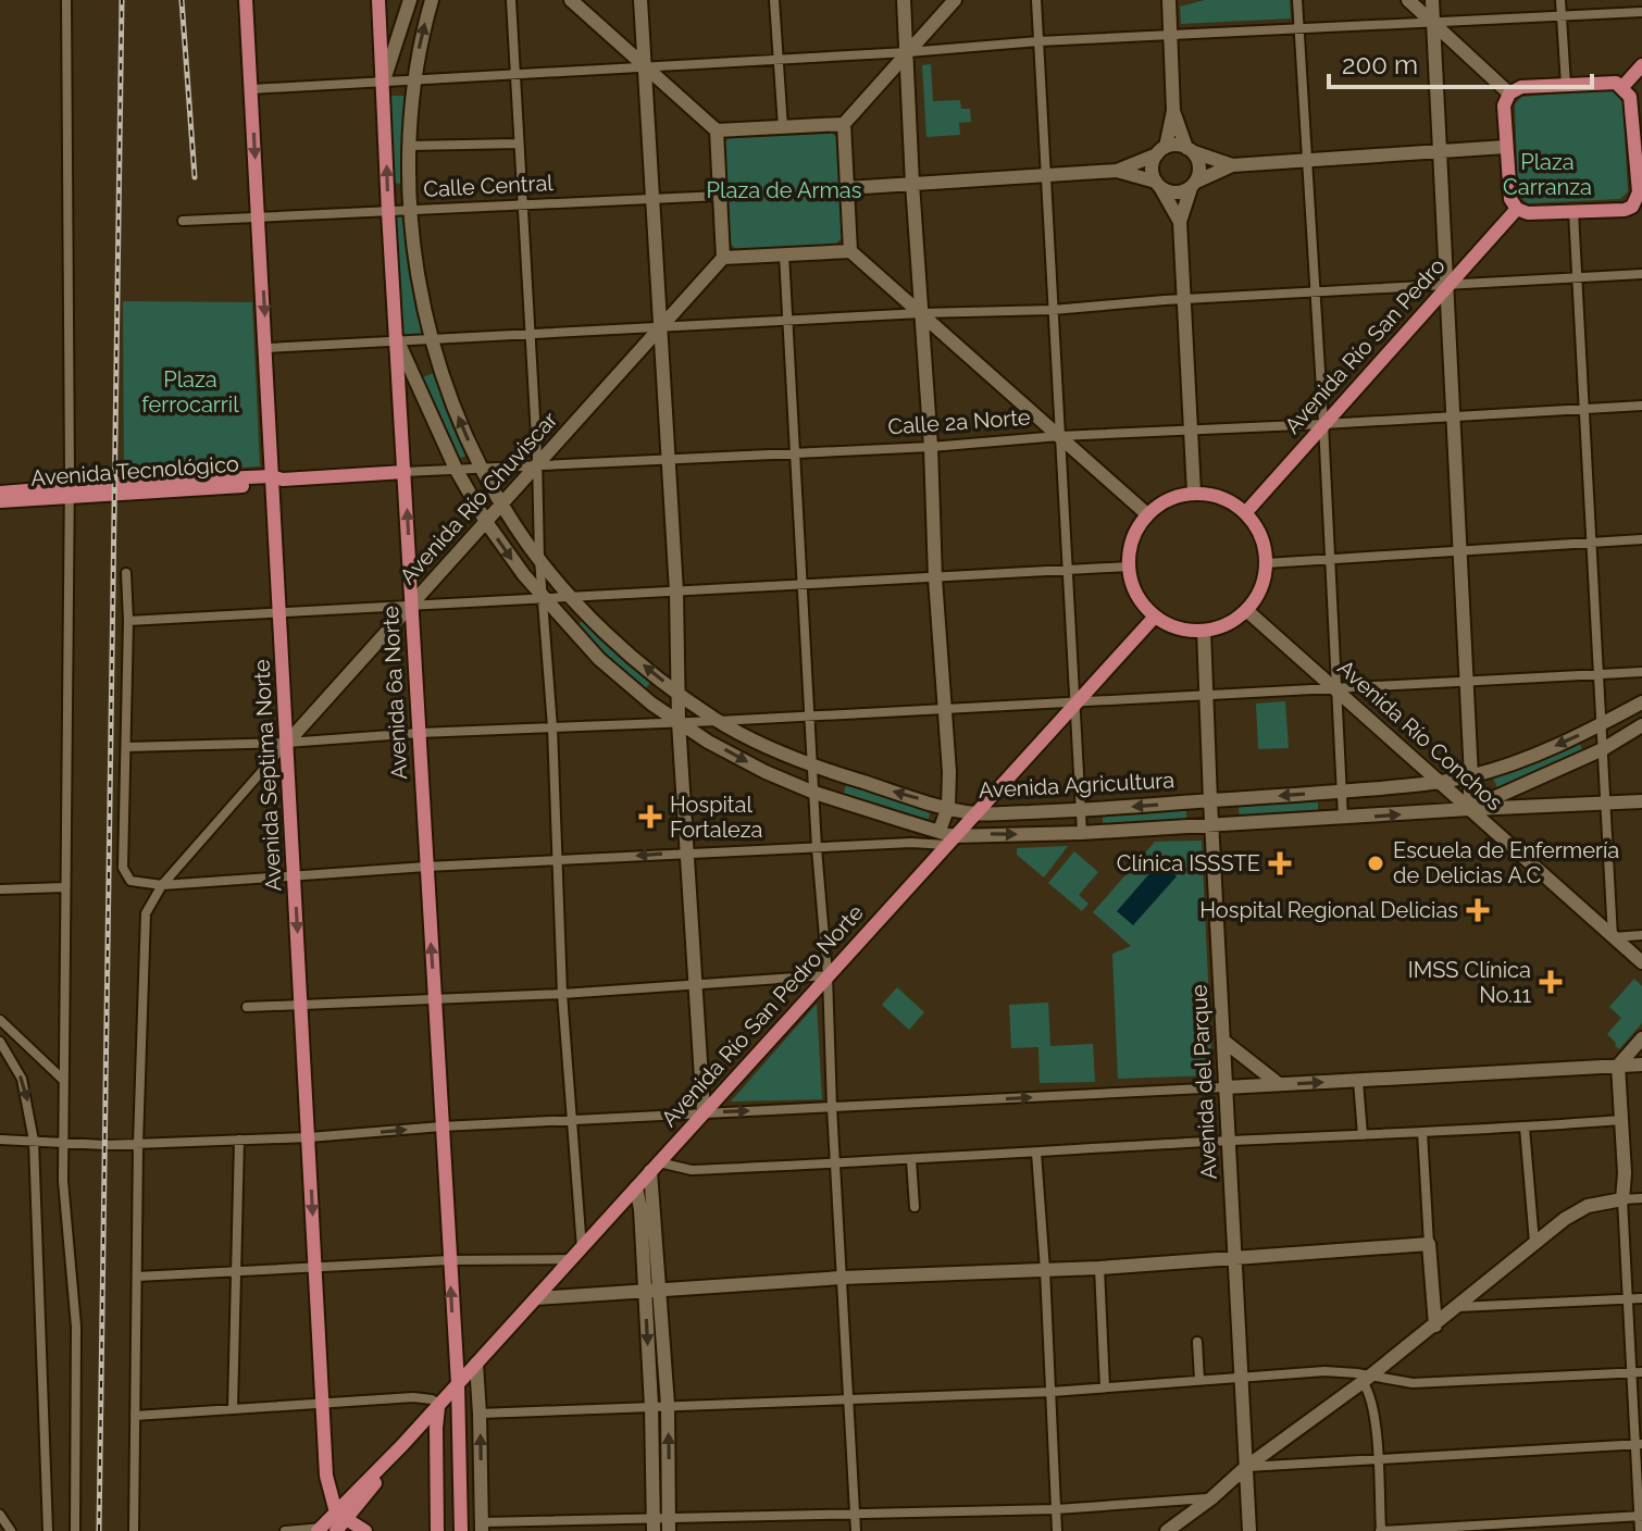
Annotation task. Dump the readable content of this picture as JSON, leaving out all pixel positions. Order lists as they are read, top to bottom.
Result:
{
  "streets": {
    "main road": [
      "Avenida Río San Pedro",
      "Calle 2a Norte",
      "Avenida Tecnológico",
      "Avenida Río Chuviscar",
      "Avenida 6a Norte",
      "Avenida Río Conchos",
      "Avenida Septima Norte",
      "Avenida Agricultura",
      "Avenida Río San Pedro Norte",
      "Avenida del Parque"
    ],
    "street": ["Calle Central"]
  },
  "crossings": [
    ["Calle Central", "Avenida 6a Norte"],
    ["Calle Central", "Avenida Septima Norte"],
    ["Calle Central", "Avenida Agricultura"],
    ["Avenida Río San Pedro", "Calle 2a Norte"],
    ["Avenida Río San Pedro", "Avenida Río Conchos"],
    ["Avenida Río San Pedro", "Avenida Río San Pedro Norte"],
    ["Avenida Río San Pedro", "Avenida del Parque"],
    ["Calle 2a Norte", "Avenida Tecnológico"],
    ["Calle 2a Norte", "Avenida Río Chuviscar"],
    ["Calle 2a Norte", "Avenida 6a Norte"],
    ["Calle 2a Norte", "Avenida Septima Norte"],
    ["Calle 2a Norte", "Avenida Agricultura"],
    ["Avenida Tecnológico", "Avenida Septima Norte"],
    ["Avenida Río Chuviscar", "Avenida 6a Norte"],
    ["Avenida Río Chuviscar", "Avenida Septima Norte"],
    ["Avenida Río Chuviscar", "Avenida Agricultura"],
    ["Avenida 6a Norte", "Avenida Agricultura"],
    ["Avenida 6a Norte", "Avenida Río San Pedro Norte"],
    ["Avenida Río Conchos", "Avenida Agricultura"],
    ["Avenida Río Conchos", "Avenida Río San Pedro Norte"],
    ["Avenida Río Conchos", "Avenida del Parque"],
    ["Avenida Septima Norte", "Avenida Río San Pedro Norte"],
    ["Avenida Agricultura", "Avenida Río San Pedro Norte"],
    ["Avenida Agricultura", "Avenida del Parque"],
    ["Avenida Río San Pedro Norte", "Avenida del Parque"]
  ],
  "parks": ["Plaza Carranza", "Plaza de Armas", "Plaza ferrocarril"],
  "places": {
    "health": [
      "Hospital Fortaleza",
      "Clínica ISSSTE",
      "Hospital Regional Delicias",
      "IMSS Clínica No.11"
    ],
    "other": ["Escuela de Enfermería de Delicias A.C"]
  },
  "scale_bar": "200 m"
}
